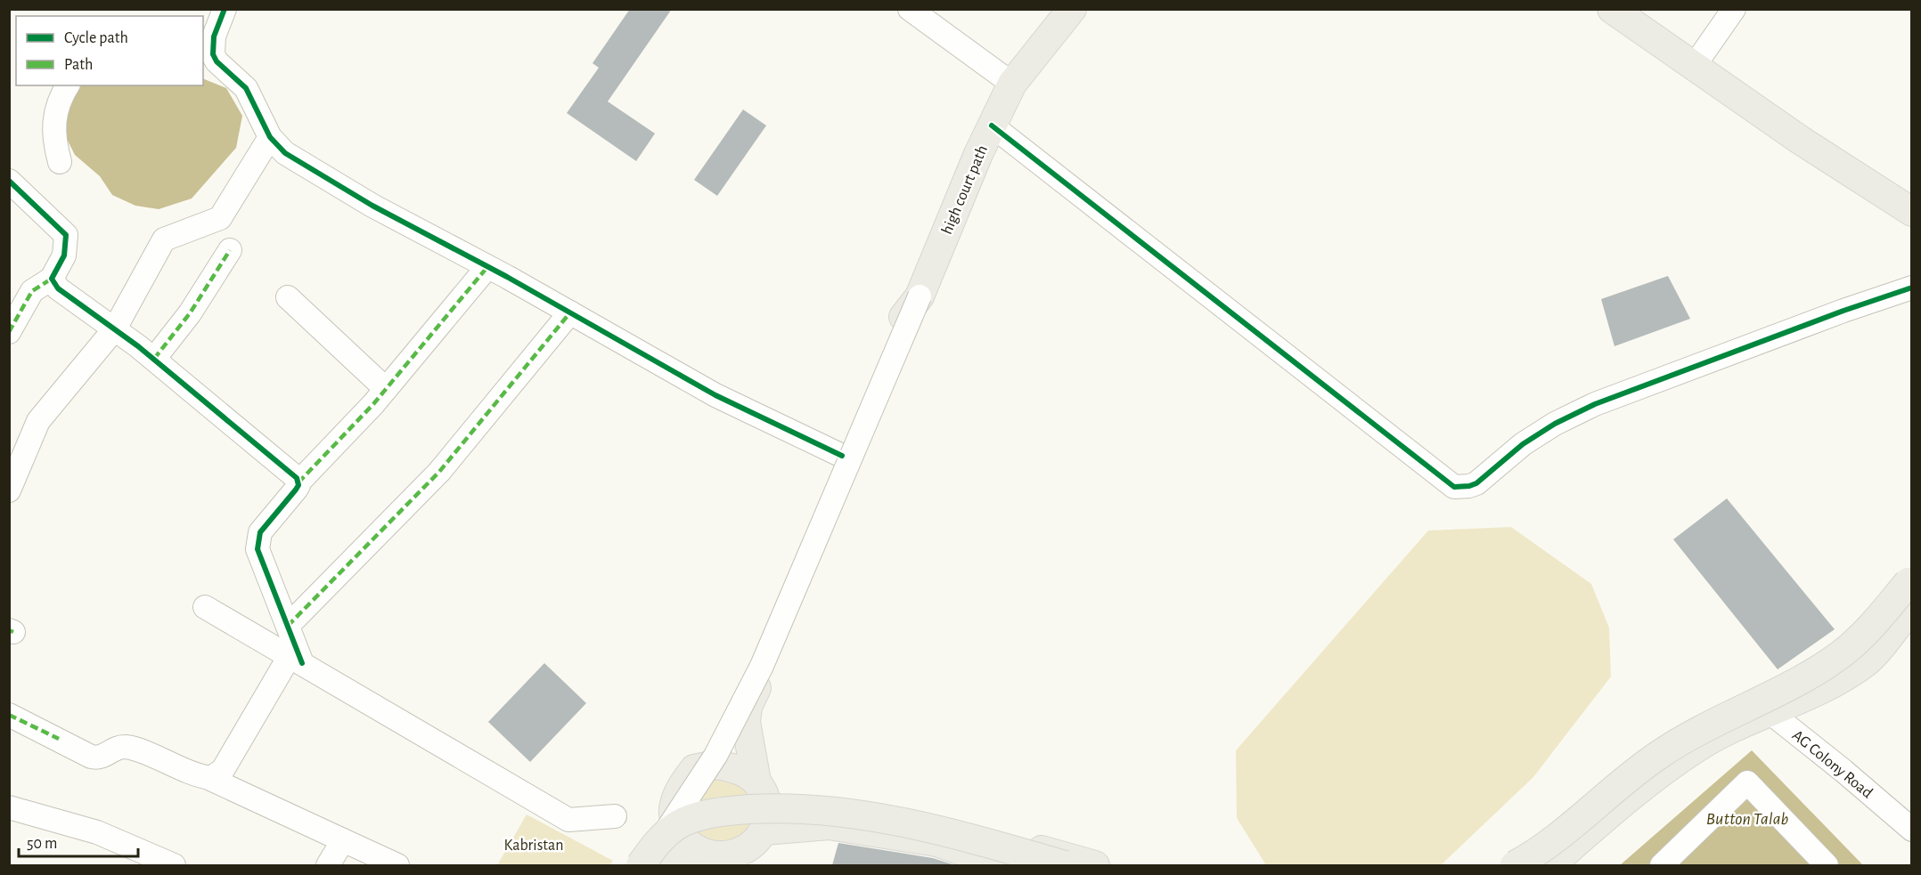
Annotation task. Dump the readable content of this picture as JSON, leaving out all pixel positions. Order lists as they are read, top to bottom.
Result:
{
  "streets": {
    "main road": ["high court path"],
    "street": ["AG Colony Road"]
  },
  "water": ["Button Talab"],
  "parks": ["Kabristan"],
  "legend": ["Cycle path", "Path"],
  "scale_bar": "50 m"
}
